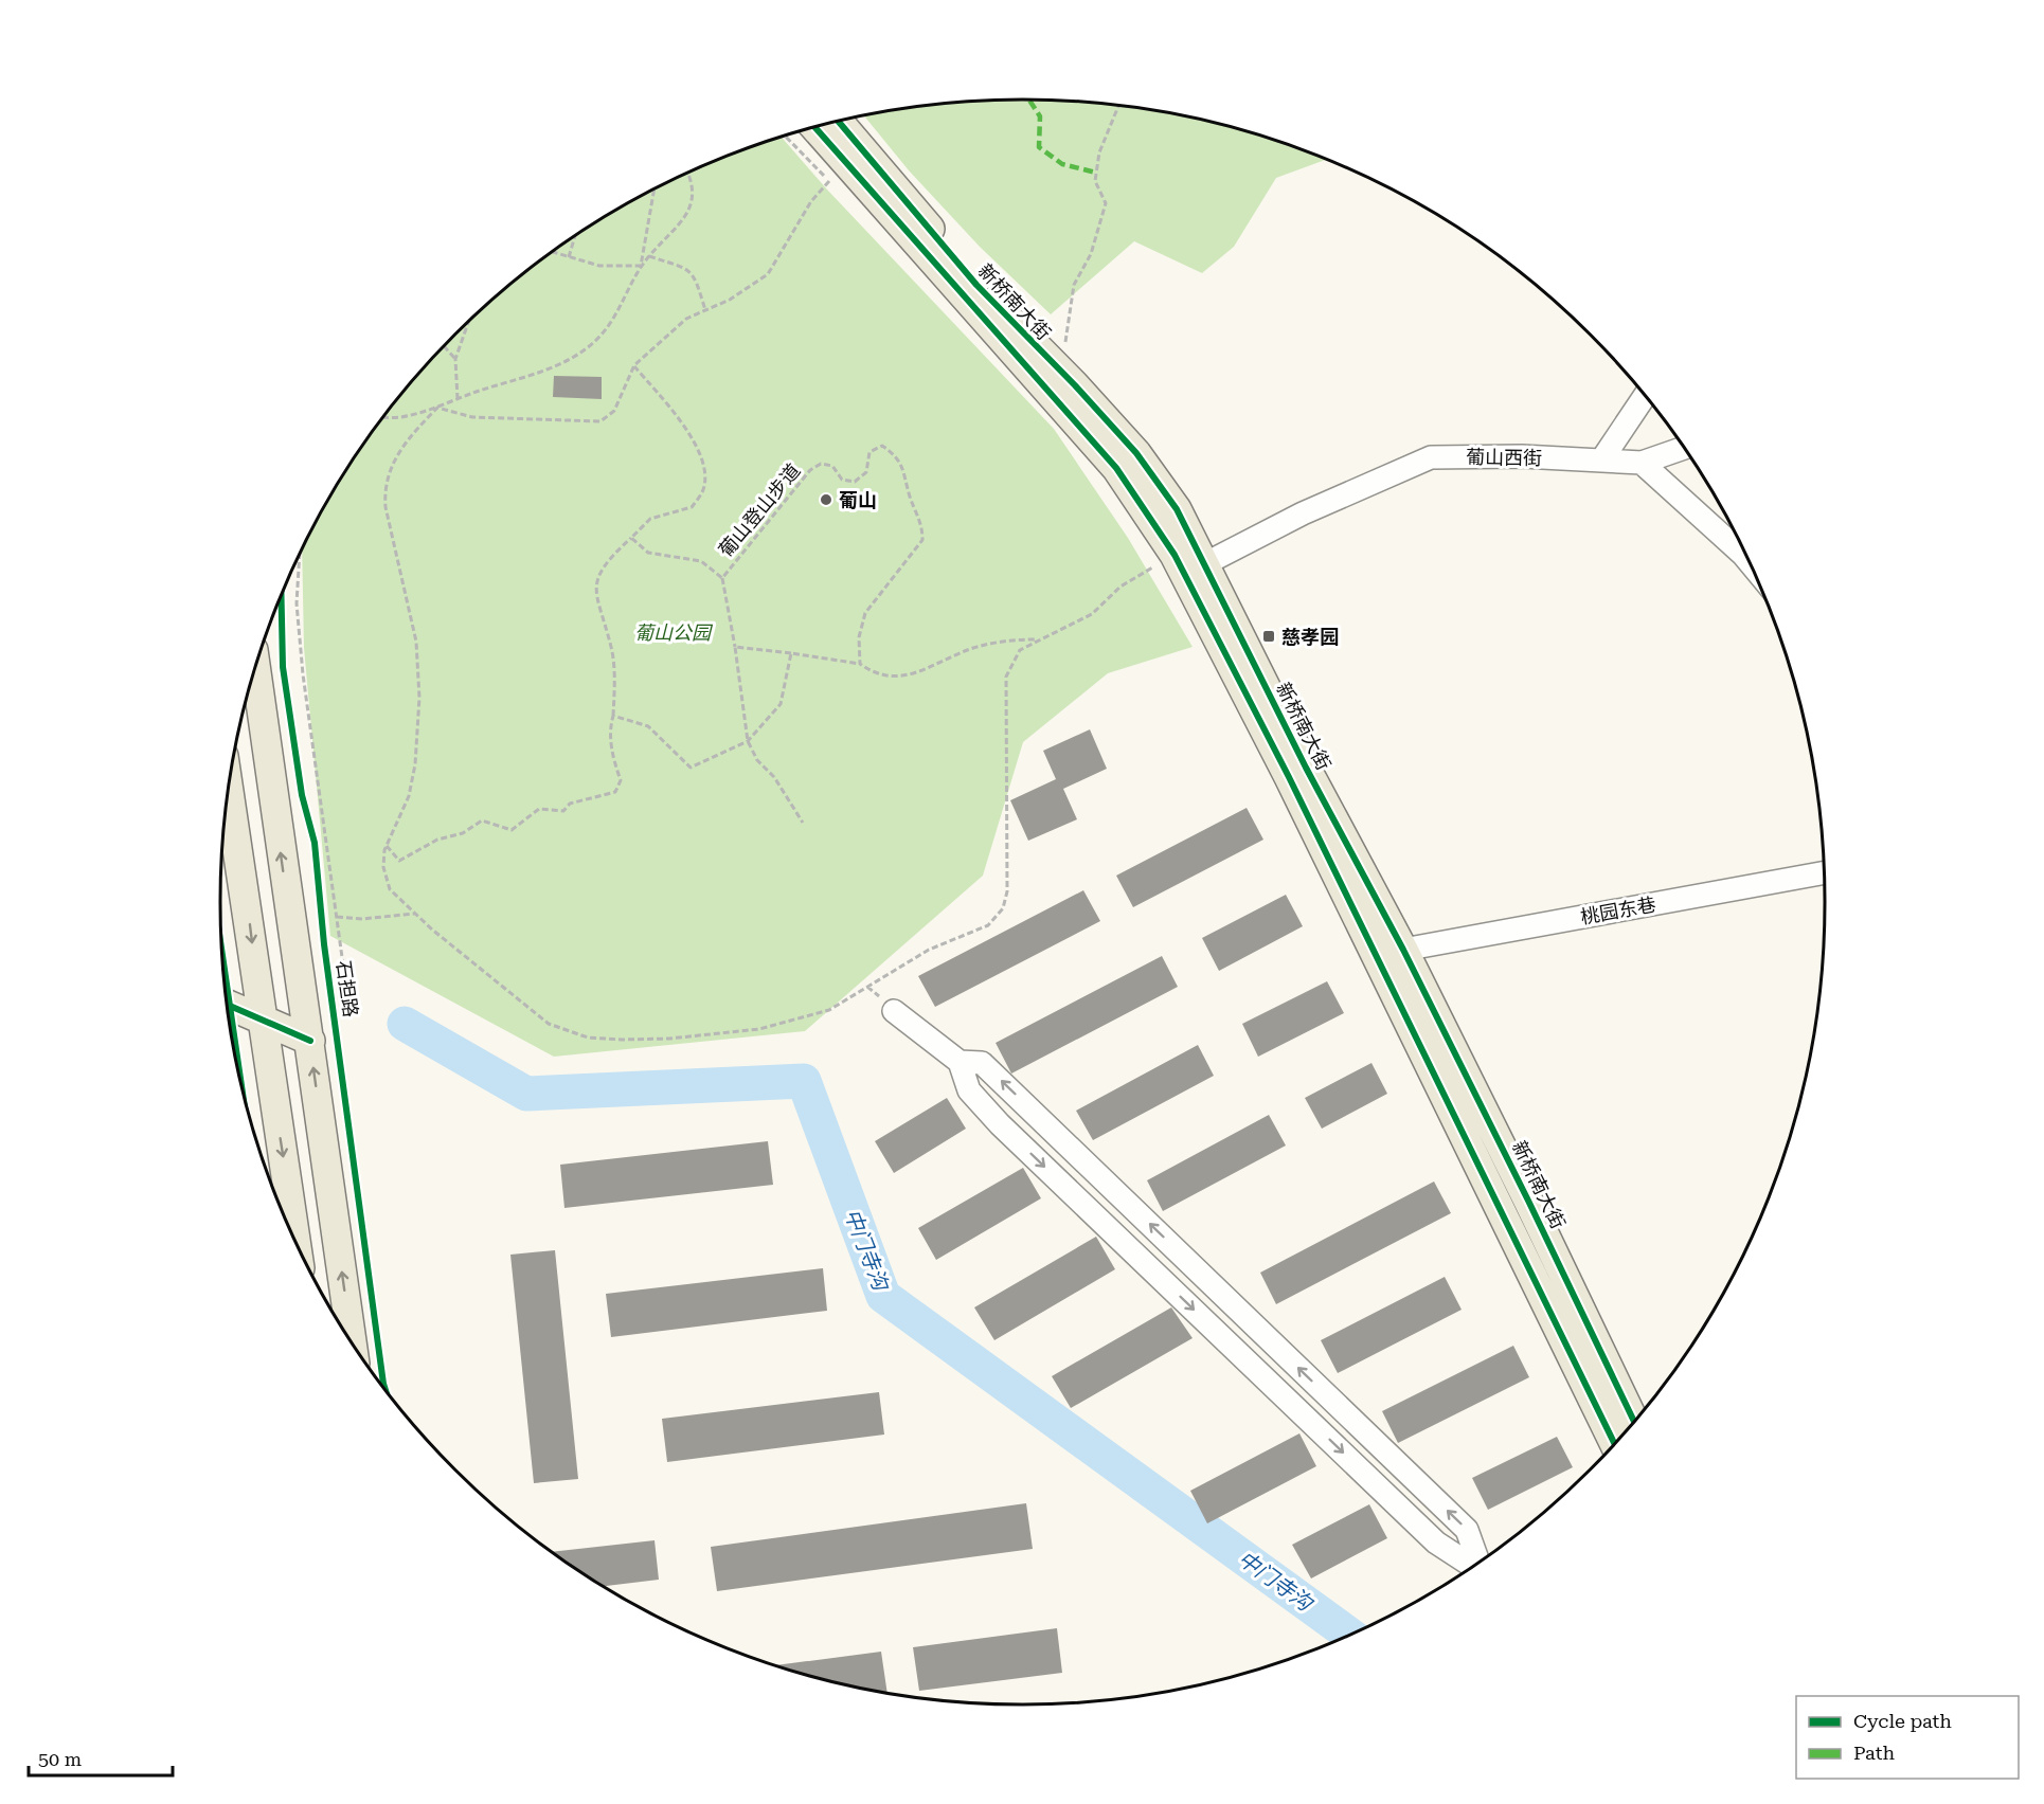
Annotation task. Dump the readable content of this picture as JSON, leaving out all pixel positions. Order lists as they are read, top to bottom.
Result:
{
  "streets": {
    "main road": ["新桥南大街"],
    "street": ["葡山西街", "桃园东巷"],
    "path": ["葡山登山步道"],
    "cycle path": ["石担路"]
  },
  "crossings": [
    ["新桥南大街", "葡山西街"],
    ["新桥南大街", "桃园东巷"]
  ],
  "water": ["中门寺沟"],
  "parks": ["葡山公园"],
  "places": {
    "other": ["葡山"],
    "transit": ["慈孝园"]
  },
  "legend": ["Cycle path", "Path"],
  "scale_bar": "50 m"
}
